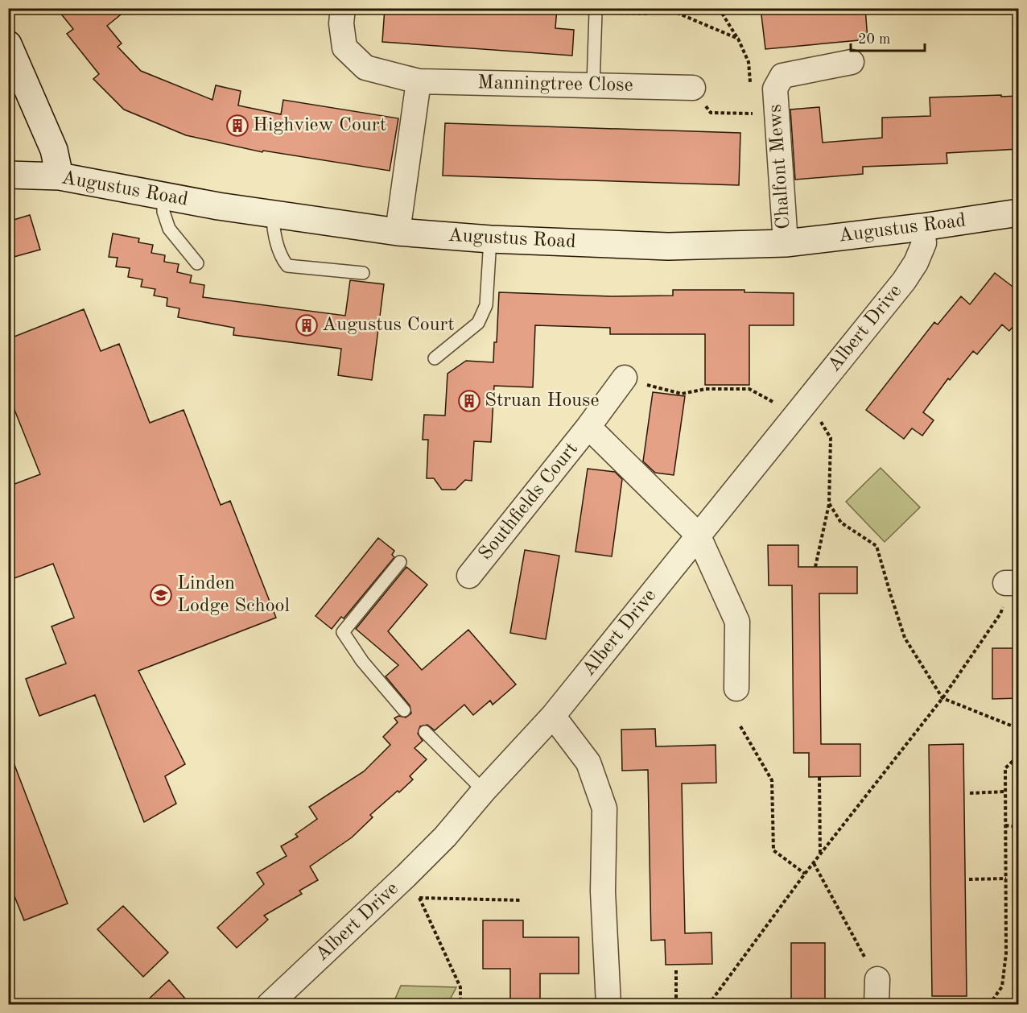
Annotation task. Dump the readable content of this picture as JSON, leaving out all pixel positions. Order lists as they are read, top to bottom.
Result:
{
  "streets": {
    "street": [
      "Manningtree Close",
      "Chalfont Mews",
      "Augustus Road",
      "Albert Drive",
      "Southfields Court"
    ]
  },
  "crossings": [
    ["Chalfont Mews", "Augustus Road"],
    ["Augustus Road", "Albert Drive"],
    ["Albert Drive", "Southfields Court"]
  ],
  "places": {
    "building": ["Highview Court", "Augustus Court", "Struan House"],
    "school or university": ["Linden Lodge School"]
  },
  "scale_bar": "20 m"
}
